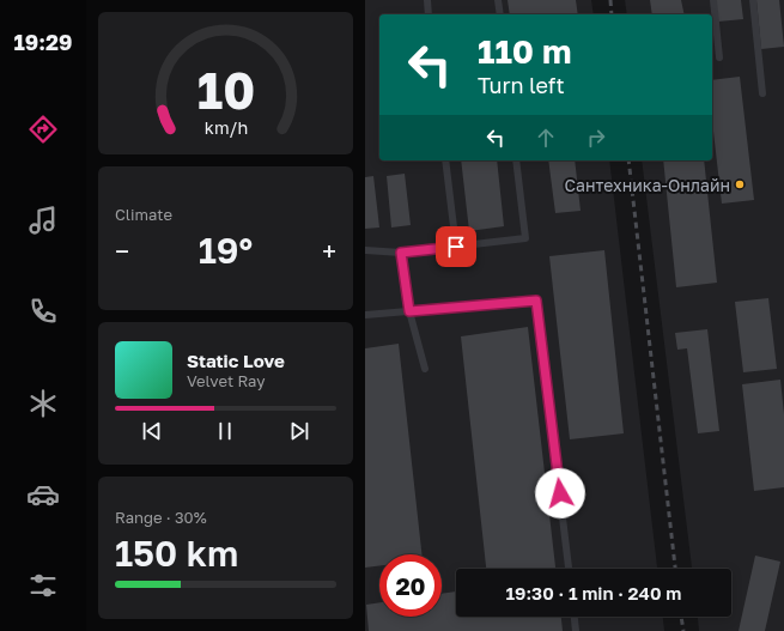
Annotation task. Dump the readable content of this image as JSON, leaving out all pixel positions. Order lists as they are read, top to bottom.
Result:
{
  "places": ["Сантехника-Онлайн"],
  "page": {
    "tabs": "19:29",
    "turn": ["110 m", "Turn left"],
    "tile": [
      "Climate",
      ["Range · 30%", "150 km"]
    ],
    "heat": ["−", "19°", "+"],
    "song": ["Static Love", "Velvet Ray"],
    "limit": "20",
    "trip": "19:30 · 1 min · 240 m",
    "gauge": ["10", "km/h"]
  }
}
